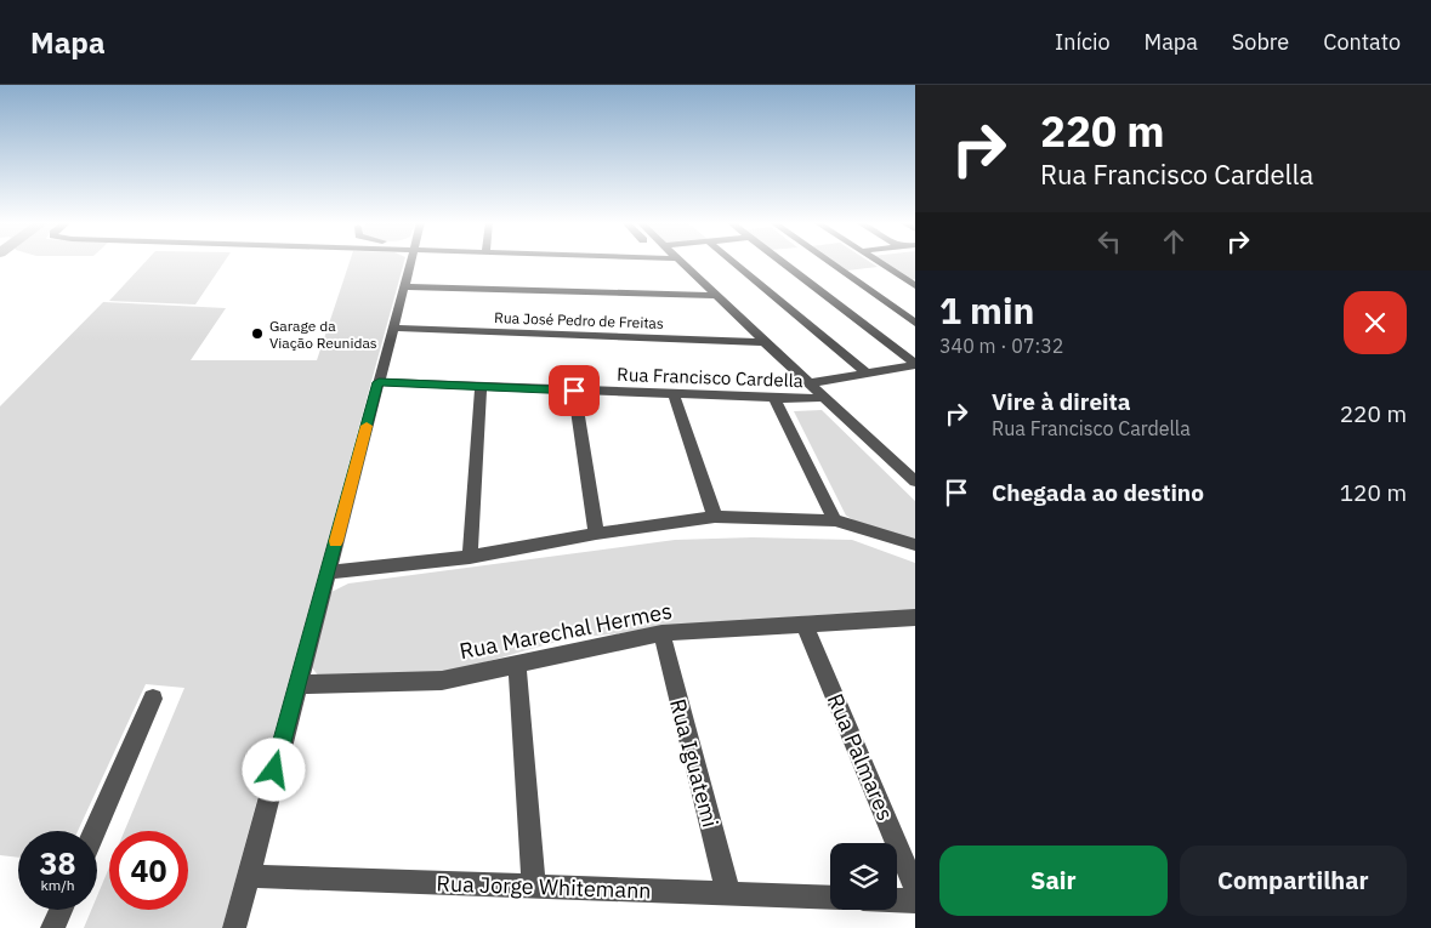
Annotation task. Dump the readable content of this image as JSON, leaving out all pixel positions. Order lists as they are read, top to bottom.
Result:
{
  "streets": {
    "street": [
      "Rua José Pedro de Freitas",
      "Rua Francisco Cardella",
      "Rua Marechal Hermes",
      "Rua Palmares",
      "Rua Iguatemi",
      "Rua Jorge Whitemann"
    ]
  },
  "crossings": [
    ["Rua Marechal Hermes", "Rua Palmares"],
    ["Rua Marechal Hermes", "Rua Iguatemi"],
    ["Rua Iguatemi", "Rua Jorge Whitemann"]
  ],
  "places": ["Garage da Viação Reunidas"],
  "page": {
    "header": "Mapa",
    "nav": [
      "Início",
      "Mapa",
      "Sobre",
      "Contato"
    ],
    "turn": ["220 m", "Rua Francisco Cardella"],
    "heading": ["1 min", "340 m · 07:32"],
    "list": [
      {
        "name": "Vire à direita",
        "note": "Rua Francisco Cardella",
        "value": "220 m"
      },
      {
        "name": "Chegada ao destino",
        "value": "120 m"
      }
    ],
    "speed": "38 km/h",
    "limit": "40",
    "buttons": ["Sair", "Compartilhar"]
  }
}
